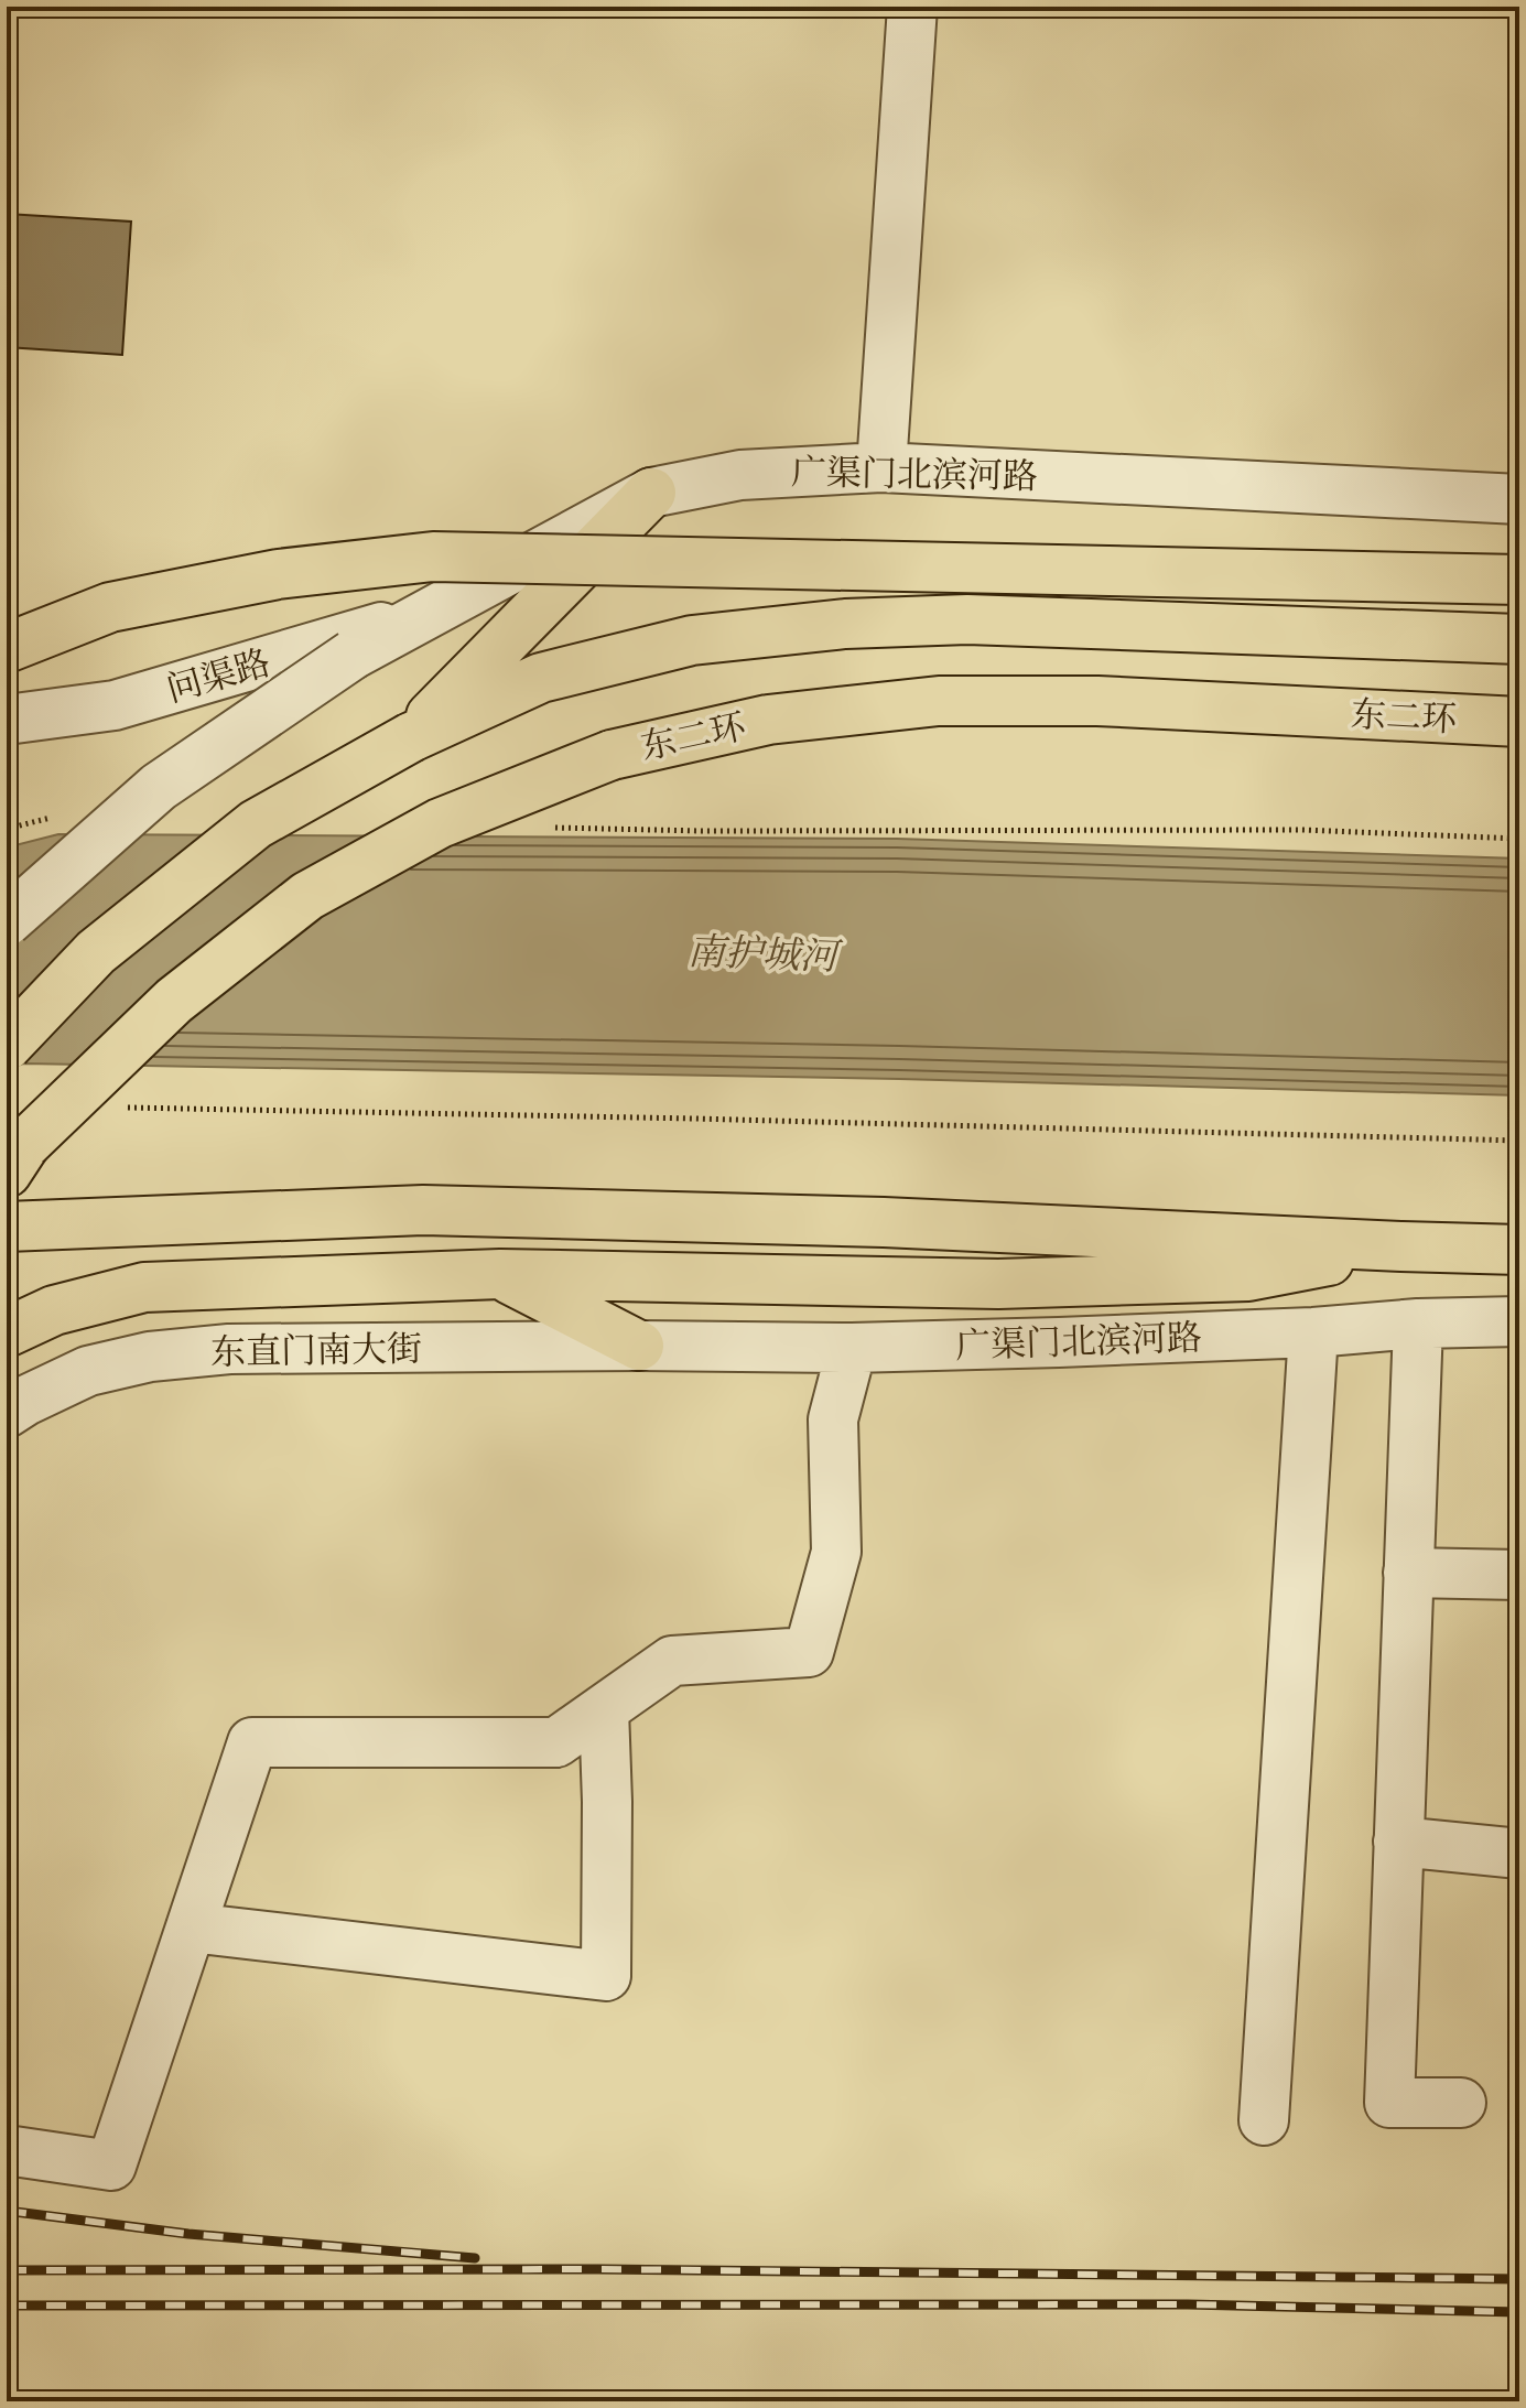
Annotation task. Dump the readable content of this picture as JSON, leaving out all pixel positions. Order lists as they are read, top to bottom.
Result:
{
  "streets": {
    "highway": ["东二环"],
    "street": ["广渠门北滨河路", "问渠路", "东直门南大街"]
  },
  "crossings": [
    ["广渠门北滨河路", "问渠路"],
    ["广渠门北滨河路", "东直门南大街"]
  ],
  "water": ["南护城河"]
}
